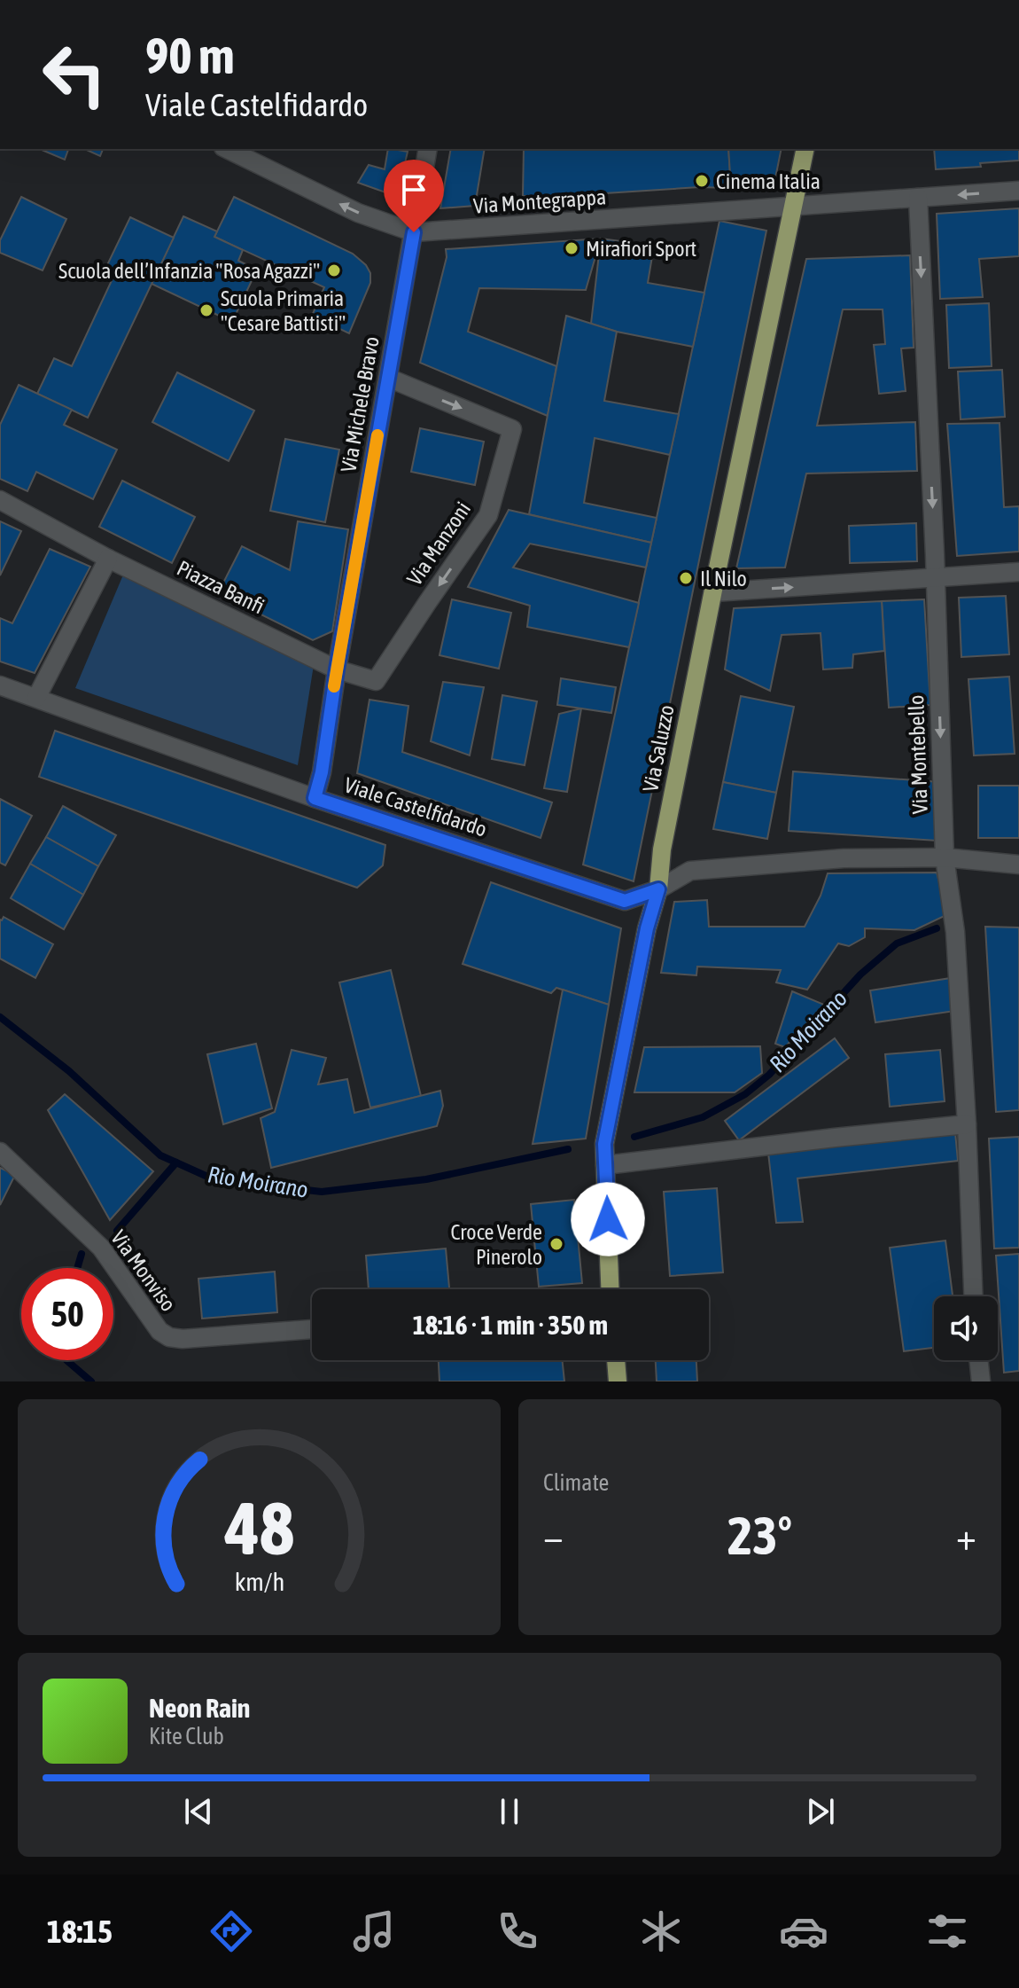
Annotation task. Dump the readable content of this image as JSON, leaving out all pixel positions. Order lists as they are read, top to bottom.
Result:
{
  "streets": {
    "main road": ["Via Saluzzo"],
    "street": [
      "Via Montegrappa",
      "Via Michele Bravo",
      "Via Manzoni",
      "Piazza Banfi",
      "Via Montebello",
      "Viale Castelfidardo",
      "Via Monviso"
    ]
  },
  "crossings": [
    ["Via Montegrappa", "Via Michele Bravo"],
    ["Via Montegrappa", "Via Saluzzo"],
    ["Via Montegrappa", "Via Montebello"],
    ["Via Michele Bravo", "Via Manzoni"],
    ["Via Michele Bravo", "Piazza Banfi"],
    ["Via Manzoni", "Piazza Banfi"],
    ["Via Saluzzo", "Viale Castelfidardo"],
    ["Via Montebello", "Viale Castelfidardo"]
  ],
  "one_way": ["Via Montegrappa", "Via Montebello"],
  "water": ["Rio Moirano"],
  "places": [
    "Cinema Italia",
    "Mirafiori Sport",
    "Scuola dell’Infanzia \"Rosa Agazzi\"",
    "Scuola Primaria \"Cesare Battisti\"",
    "Il Nilo",
    "Croce Verde Pinerolo"
  ],
  "page": {
    "turn": ["90 m", "Viale Castelfidardo"],
    "limit": "50",
    "trip": "18:16 · 1 min · 350 m",
    "tile": "Climate",
    "heat": ["−", "23°", "+"],
    "song": ["Neon Rain", "Kite Club"],
    "tabs": "18:15",
    "gauge": ["48", "km/h"]
  }
}
